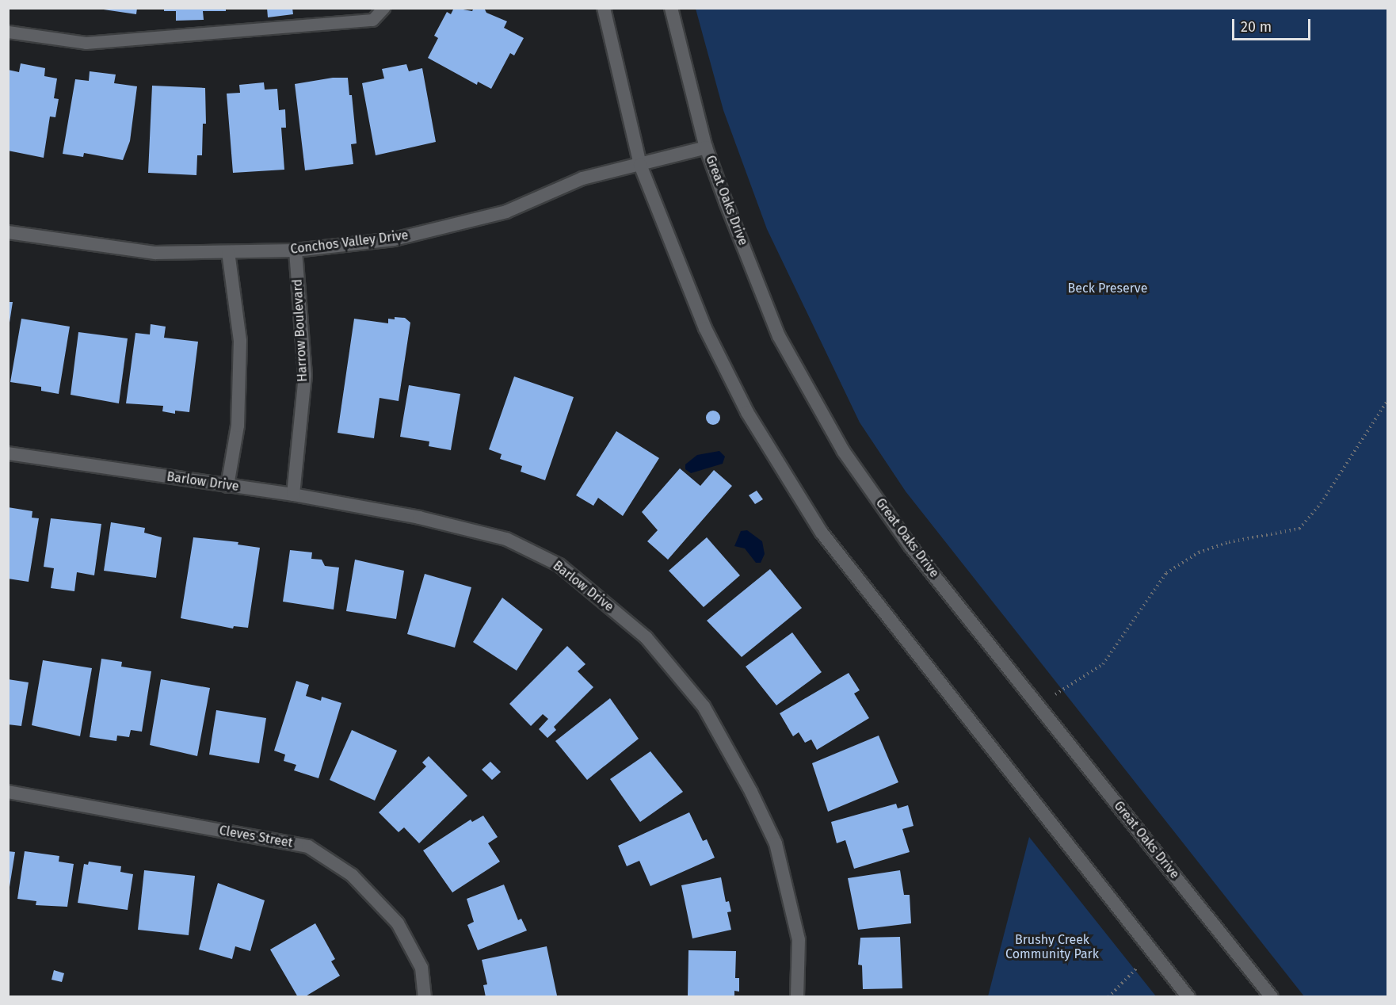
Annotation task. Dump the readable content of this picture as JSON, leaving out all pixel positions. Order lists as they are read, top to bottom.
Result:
{
  "streets": {
    "street": [
      "Great Oaks Drive",
      "Conchos Valley Drive",
      "Harrow Boulevard",
      "Barlow Drive",
      "Cleves Street"
    ]
  },
  "crossings": [
    ["Great Oaks Drive", "Conchos Valley Drive"],
    ["Conchos Valley Drive", "Harrow Boulevard"],
    ["Harrow Boulevard", "Barlow Drive"]
  ],
  "parks": ["Beck Preserve", "Brushy Creek Community Park"],
  "scale_bar": "20 m"
}
